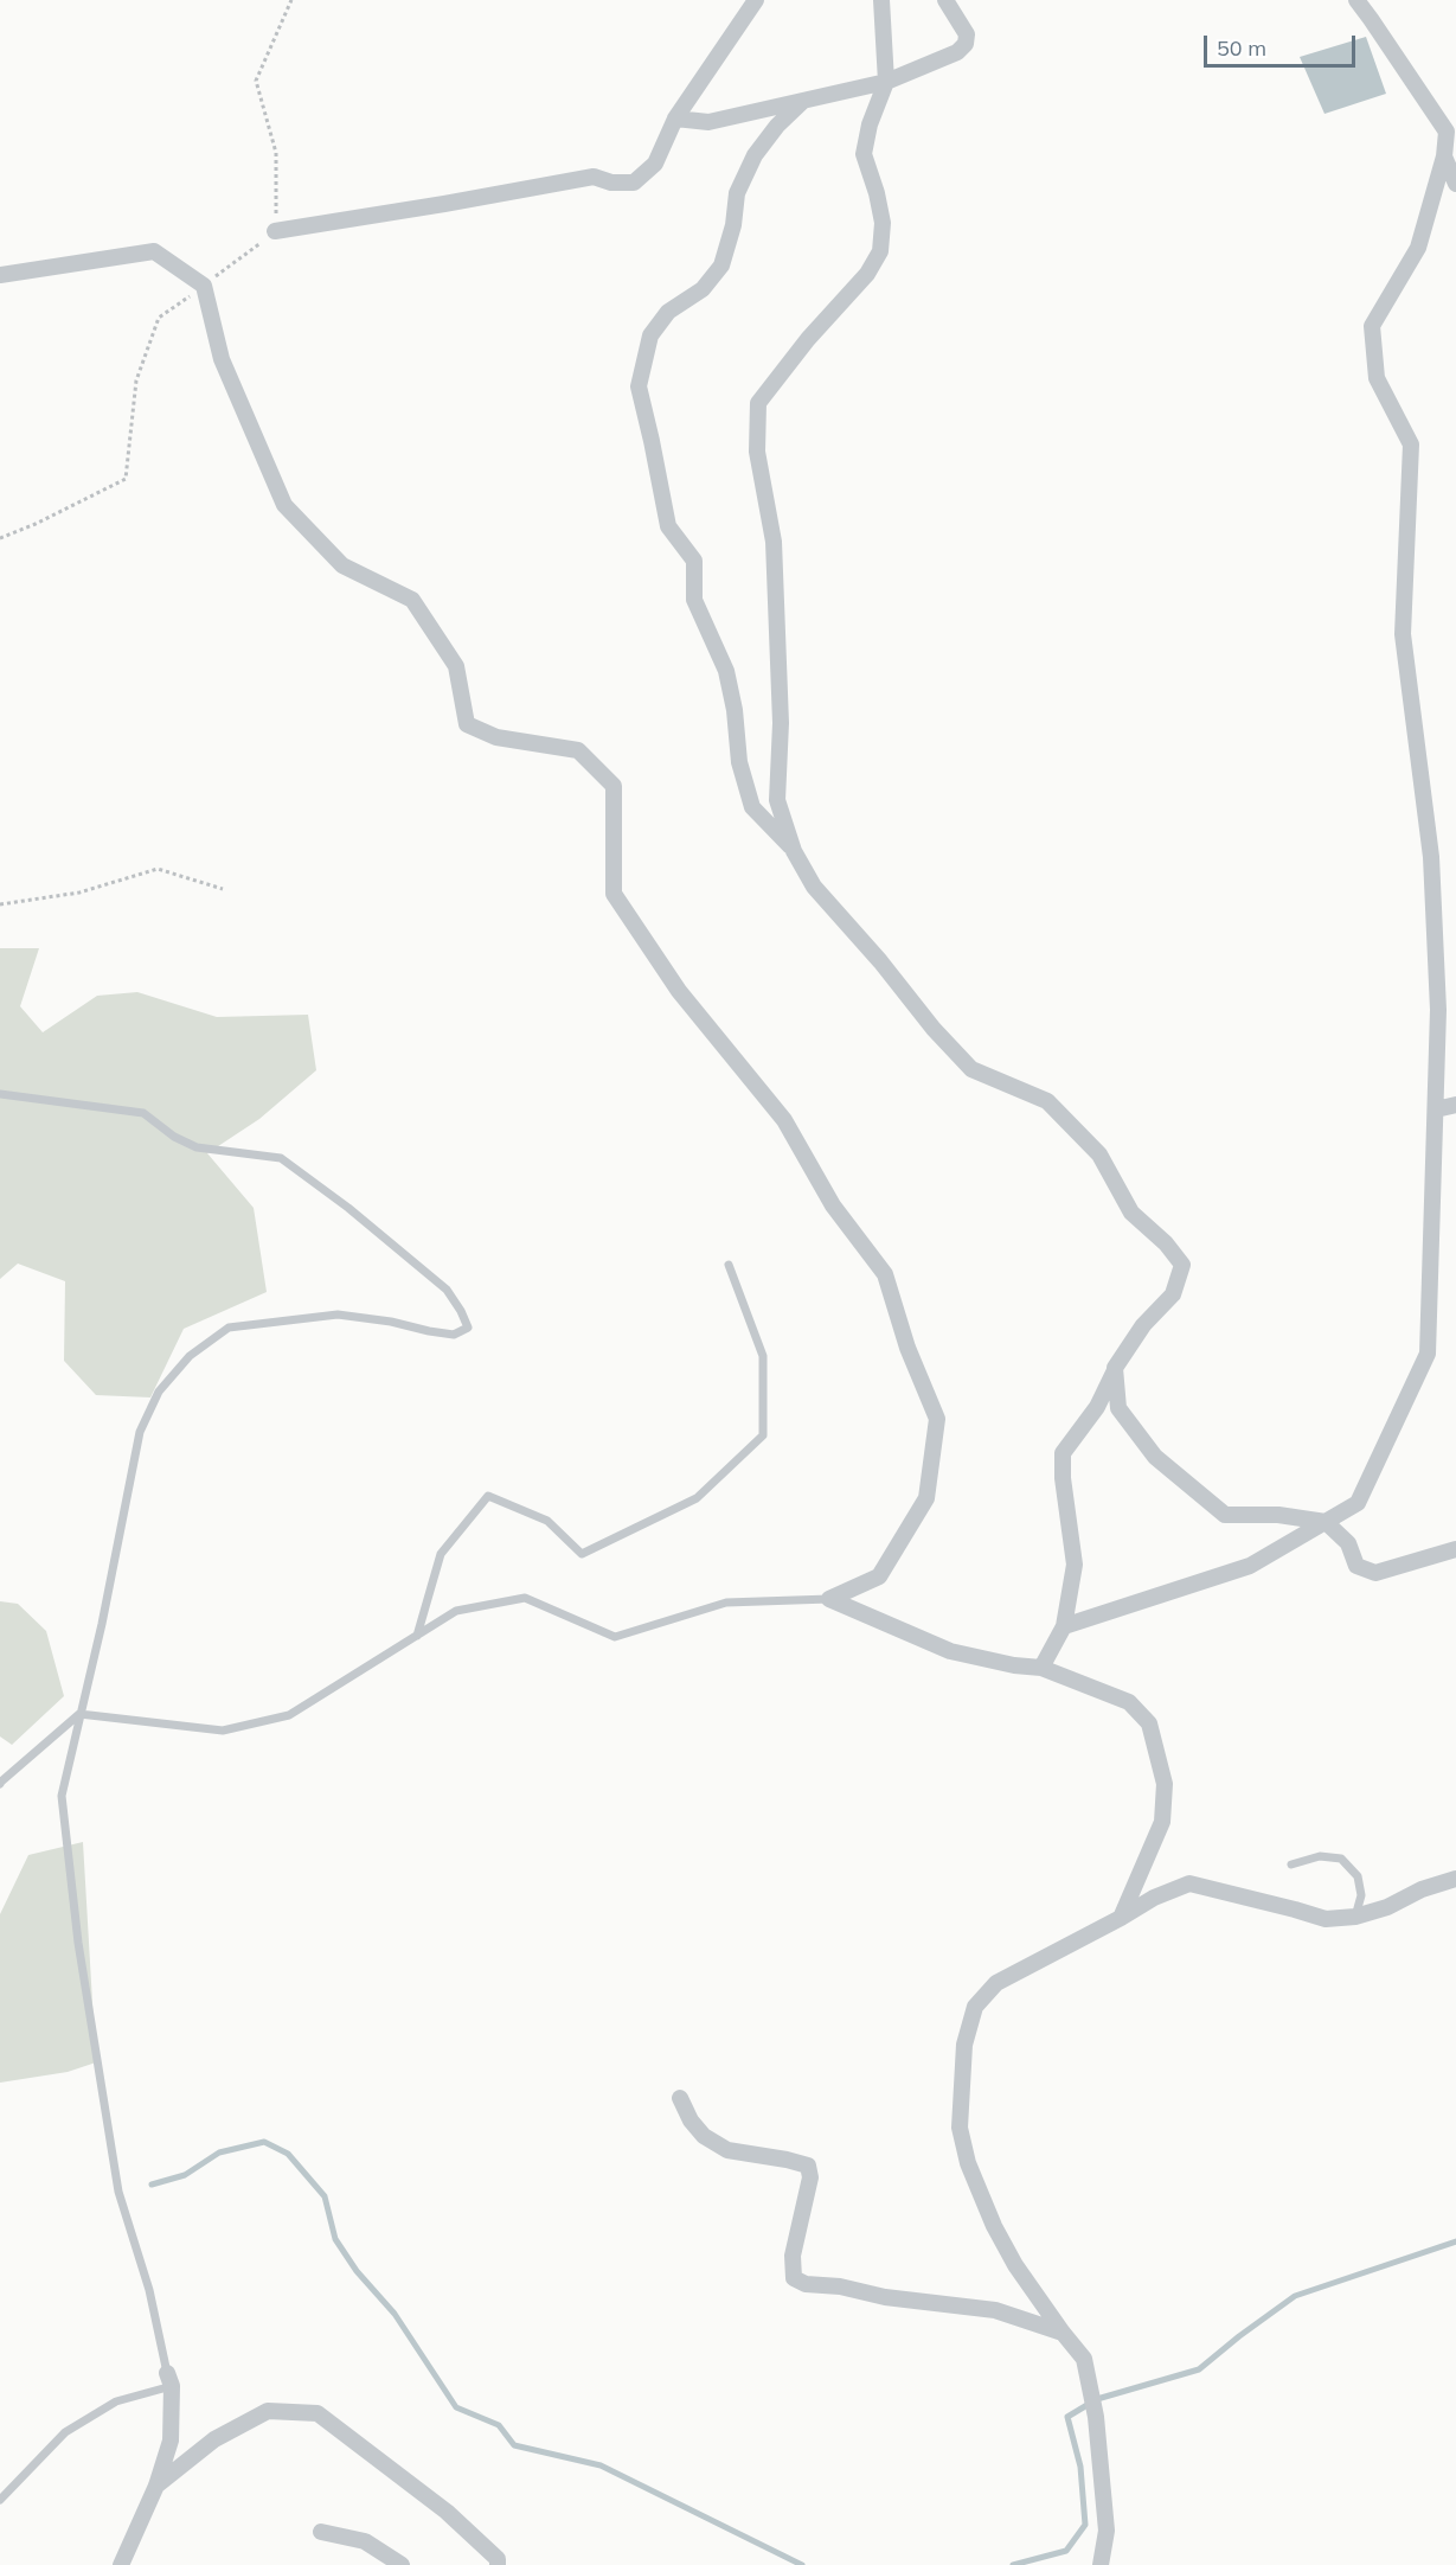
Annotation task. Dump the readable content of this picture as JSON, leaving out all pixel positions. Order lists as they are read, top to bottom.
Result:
{
  "scale_bar": "50 m"
}
